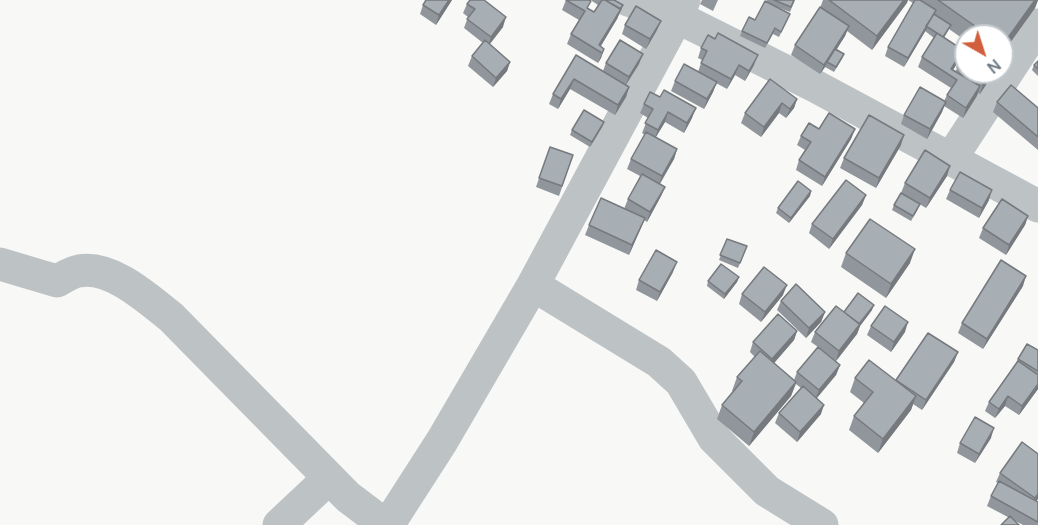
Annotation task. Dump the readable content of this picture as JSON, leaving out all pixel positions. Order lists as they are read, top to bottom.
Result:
{
  "north": "bottom right"
}
